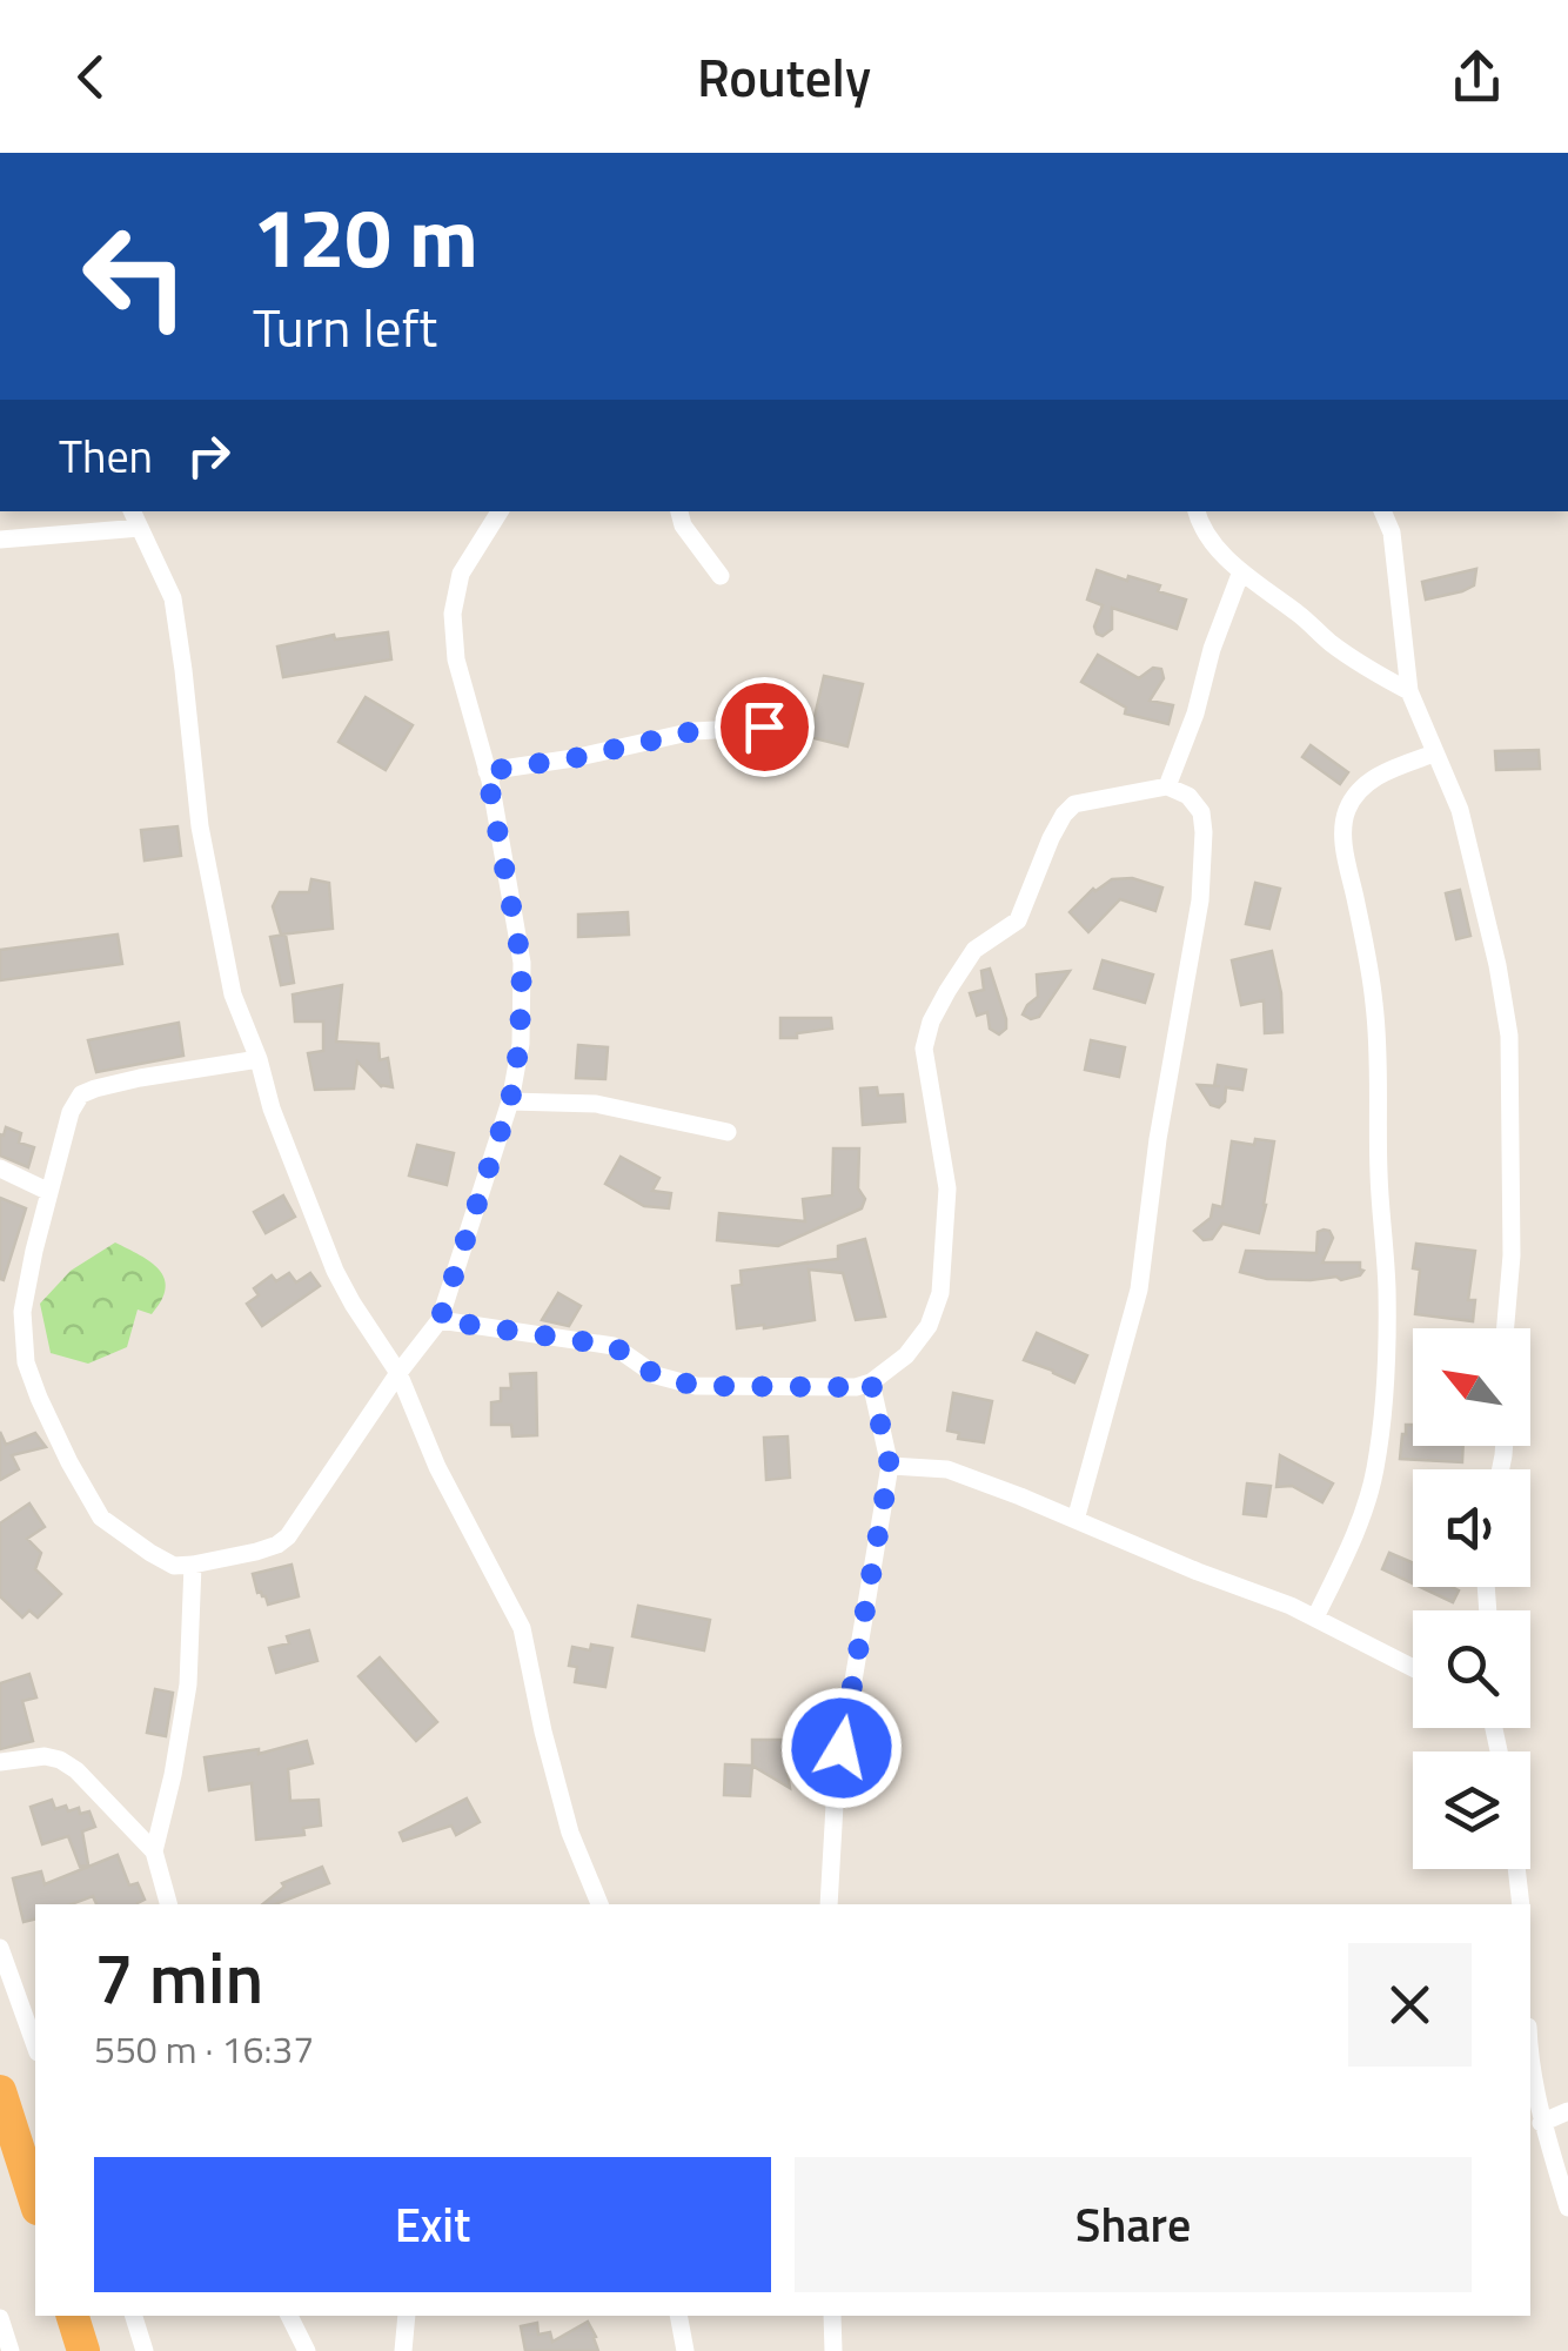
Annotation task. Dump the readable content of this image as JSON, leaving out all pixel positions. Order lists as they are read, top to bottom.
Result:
{
  "north": "top left",
  "page": {
    "header": "Routely",
    "turn": ["120 m", "Turn left"],
    "then": "Then",
    "heading": ["7 min", "550 m · 16:37"],
    "buttons": ["Exit", "Share"]
  }
}
